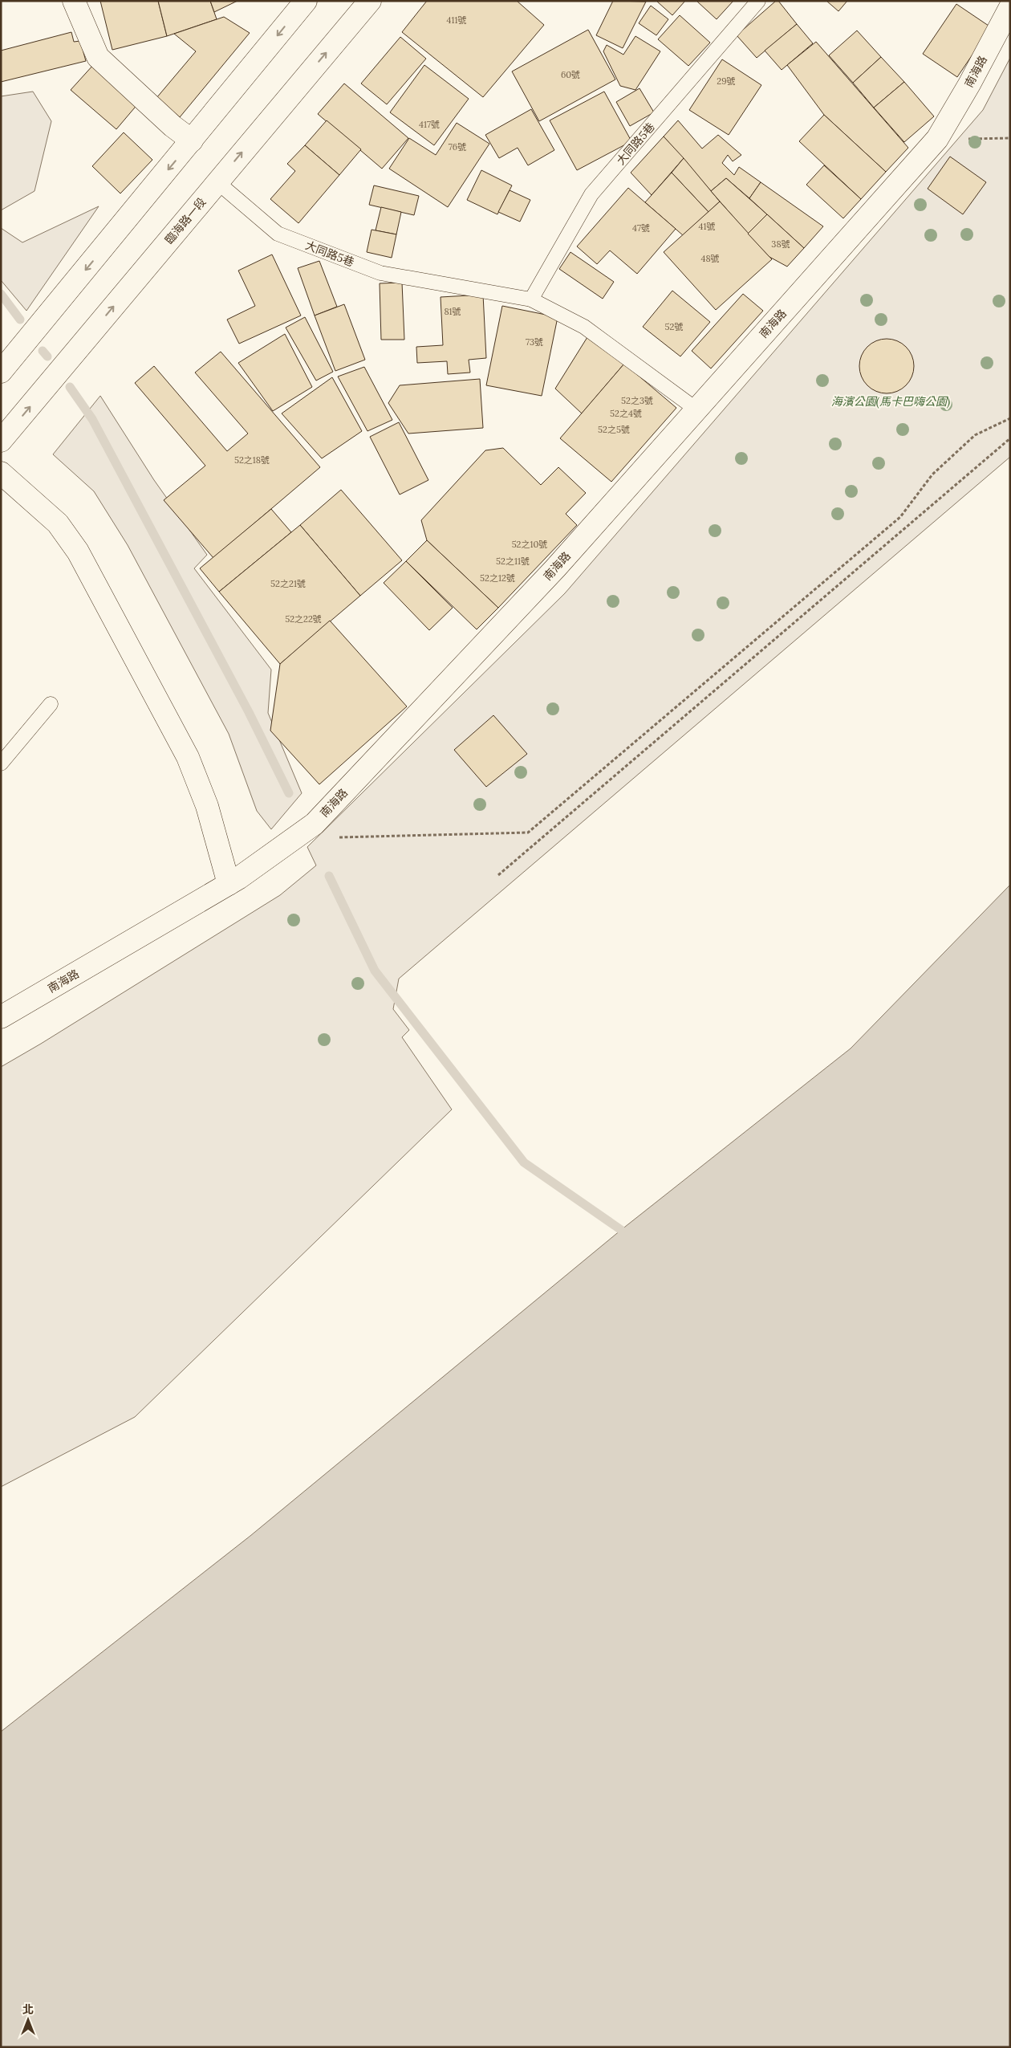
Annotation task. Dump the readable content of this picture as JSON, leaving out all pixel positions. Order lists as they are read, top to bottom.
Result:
{
  "streets": {
    "street": ["南海路", "臨海路一段"],
    "lane": ["大同路5巷"]
  },
  "crossings": [
    ["南海路", "大同路5巷"],
    ["大同路5巷", "臨海路一段"]
  ],
  "parks": ["海濱公園(馬卡巴嗨公園)"],
  "house_numbers": [
    "411號",
    "60號",
    "29號",
    "417號",
    "76號",
    "41號",
    "47號",
    "38號",
    "48號",
    "81號",
    "52號",
    "73號",
    "52之3號",
    "52之4號",
    "52之5號",
    "52之18號",
    "52之10號",
    "52之11號",
    "52之12號",
    "52之21號",
    "52之22號"
  ],
  "north": "top"
}
